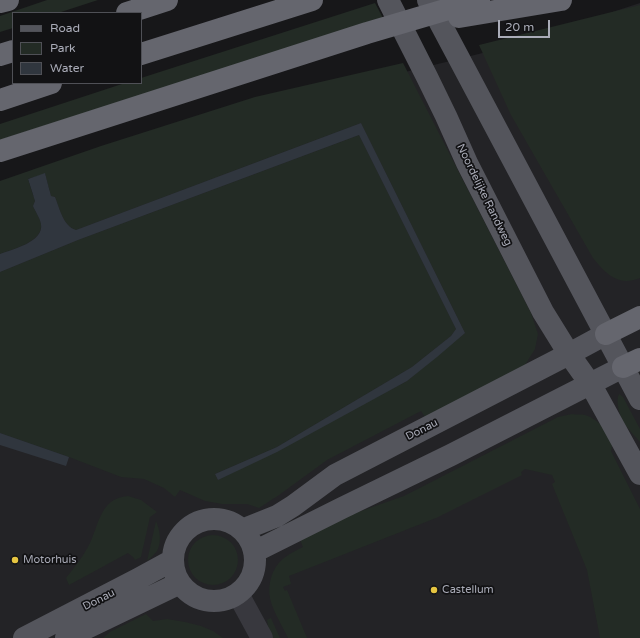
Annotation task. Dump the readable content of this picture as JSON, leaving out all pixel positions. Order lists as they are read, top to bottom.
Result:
{
  "streets": {
    "main road": ["Noordelijke Randweg", "Donau"]
  },
  "crossings": [
    ["Noordelijke Randweg", "Donau"]
  ],
  "places": ["Motorhuis", "Castellum"],
  "legend": ["Road", "Park", "Water"],
  "scale_bar": "20 m"
}
